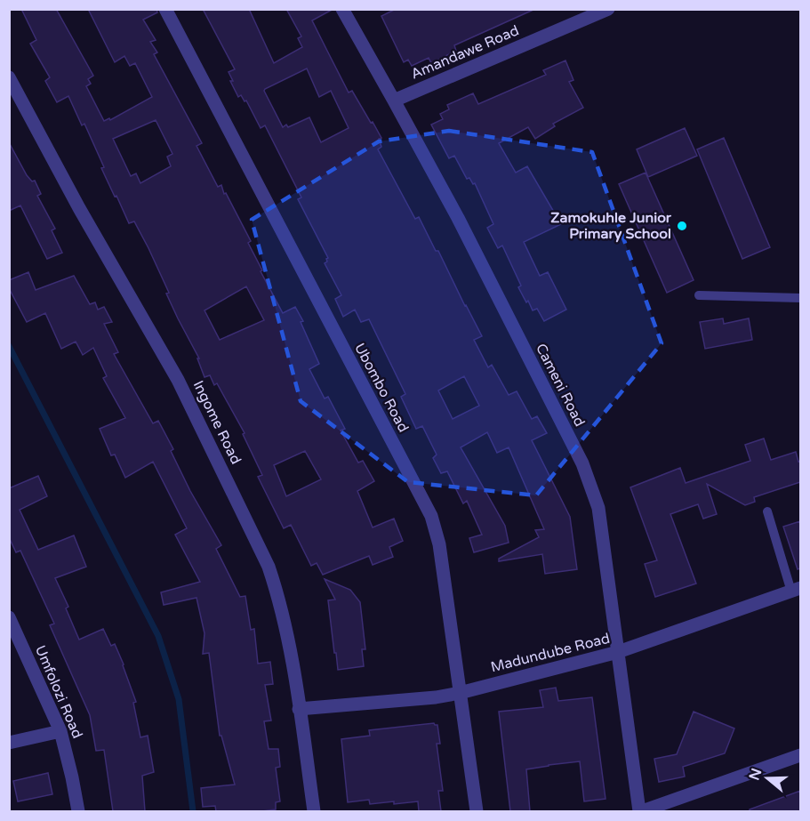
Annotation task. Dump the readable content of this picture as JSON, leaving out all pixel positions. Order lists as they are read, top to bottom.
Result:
{
  "streets": {
    "street": [
      "Amandawe Road",
      "Cameni Road",
      "Ubombo Road",
      "Ingome Road",
      "Madundube Road",
      "Umfolozi Road"
    ]
  },
  "crossings": [
    ["Amandawe Road", "Cameni Road"],
    ["Cameni Road", "Madundube Road"],
    ["Ubombo Road", "Madundube Road"],
    ["Ingome Road", "Madundube Road"]
  ],
  "places": ["Zamokuhle Junior Primary School"],
  "north": "left"
}
